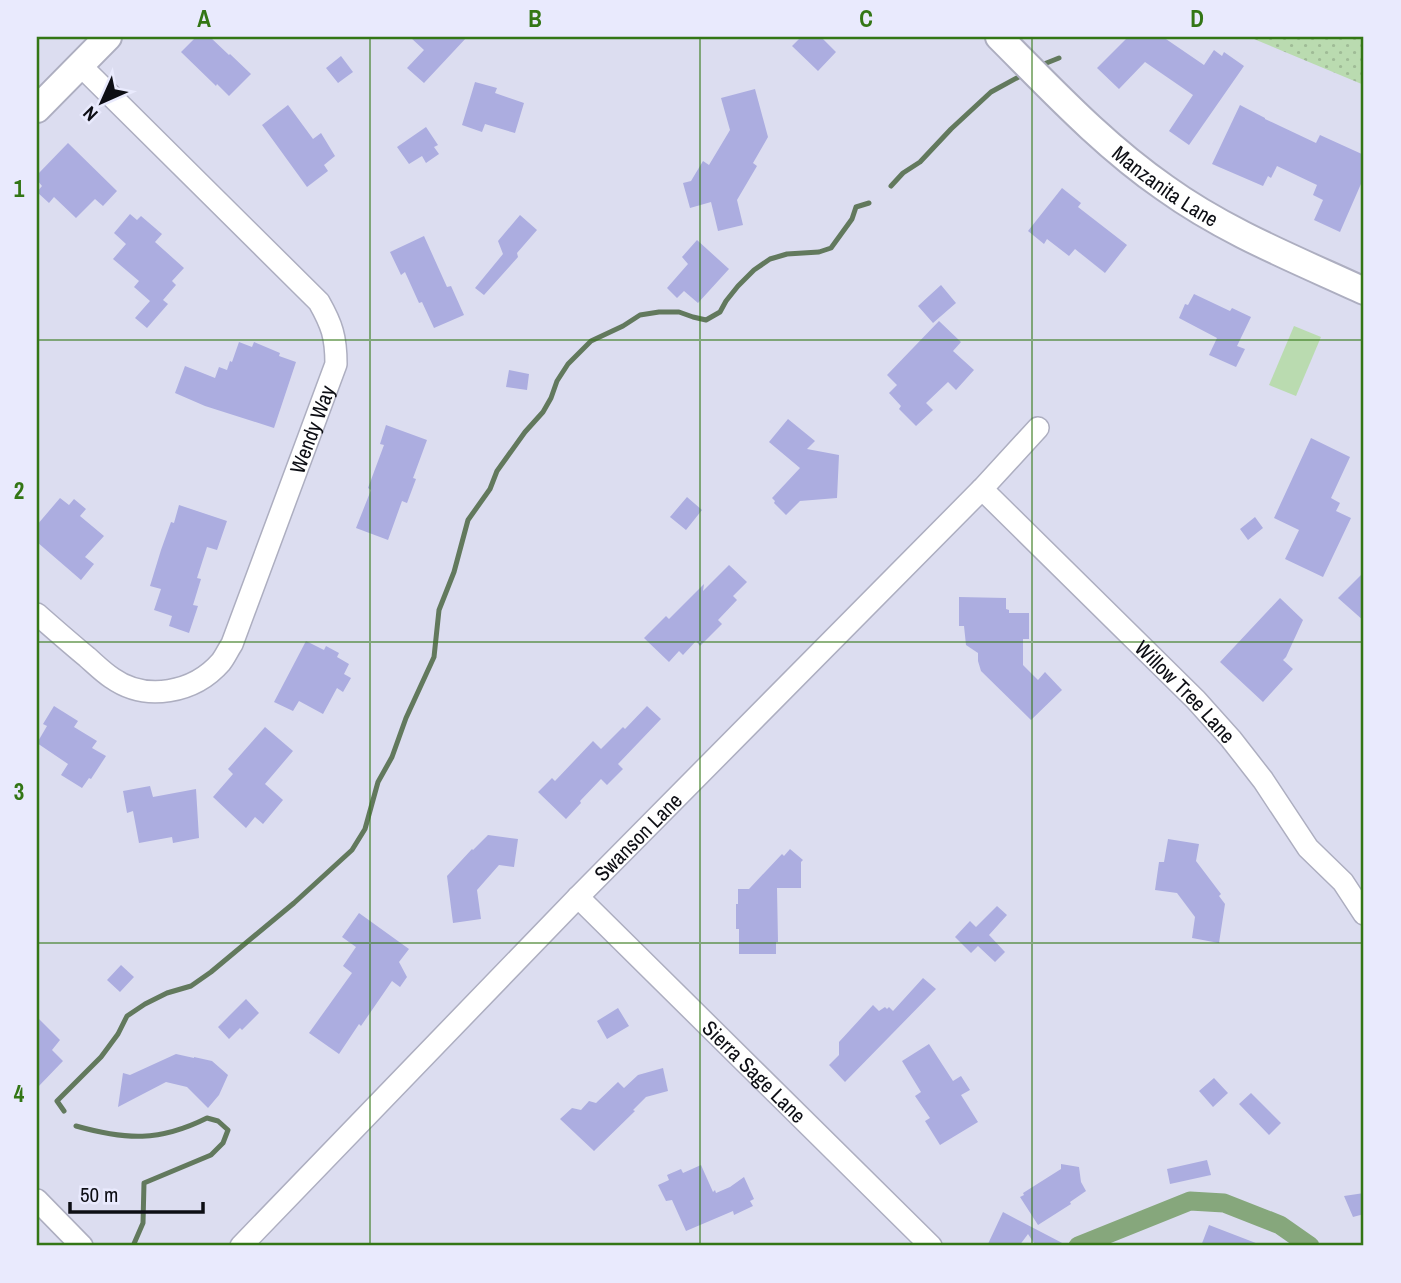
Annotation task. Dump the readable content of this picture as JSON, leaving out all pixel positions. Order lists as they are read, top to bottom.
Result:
{
  "streets": {
    "street": [
      "Manzanita Lane",
      "Wendy Way",
      "Willow Tree Lane",
      "Swanson Lane",
      "Sierra Sage Lane"
    ]
  },
  "crossings": [
    ["Willow Tree Lane", "Swanson Lane"],
    ["Swanson Lane", "Sierra Sage Lane"]
  ],
  "scale_bar": "50 m",
  "north": "bottom left",
  "grid": {
    "columns": [
      "A",
      "B",
      "C",
      "D"
    ],
    "rows": [
      "1",
      "2",
      "3",
      "4"
    ]
  }
}
